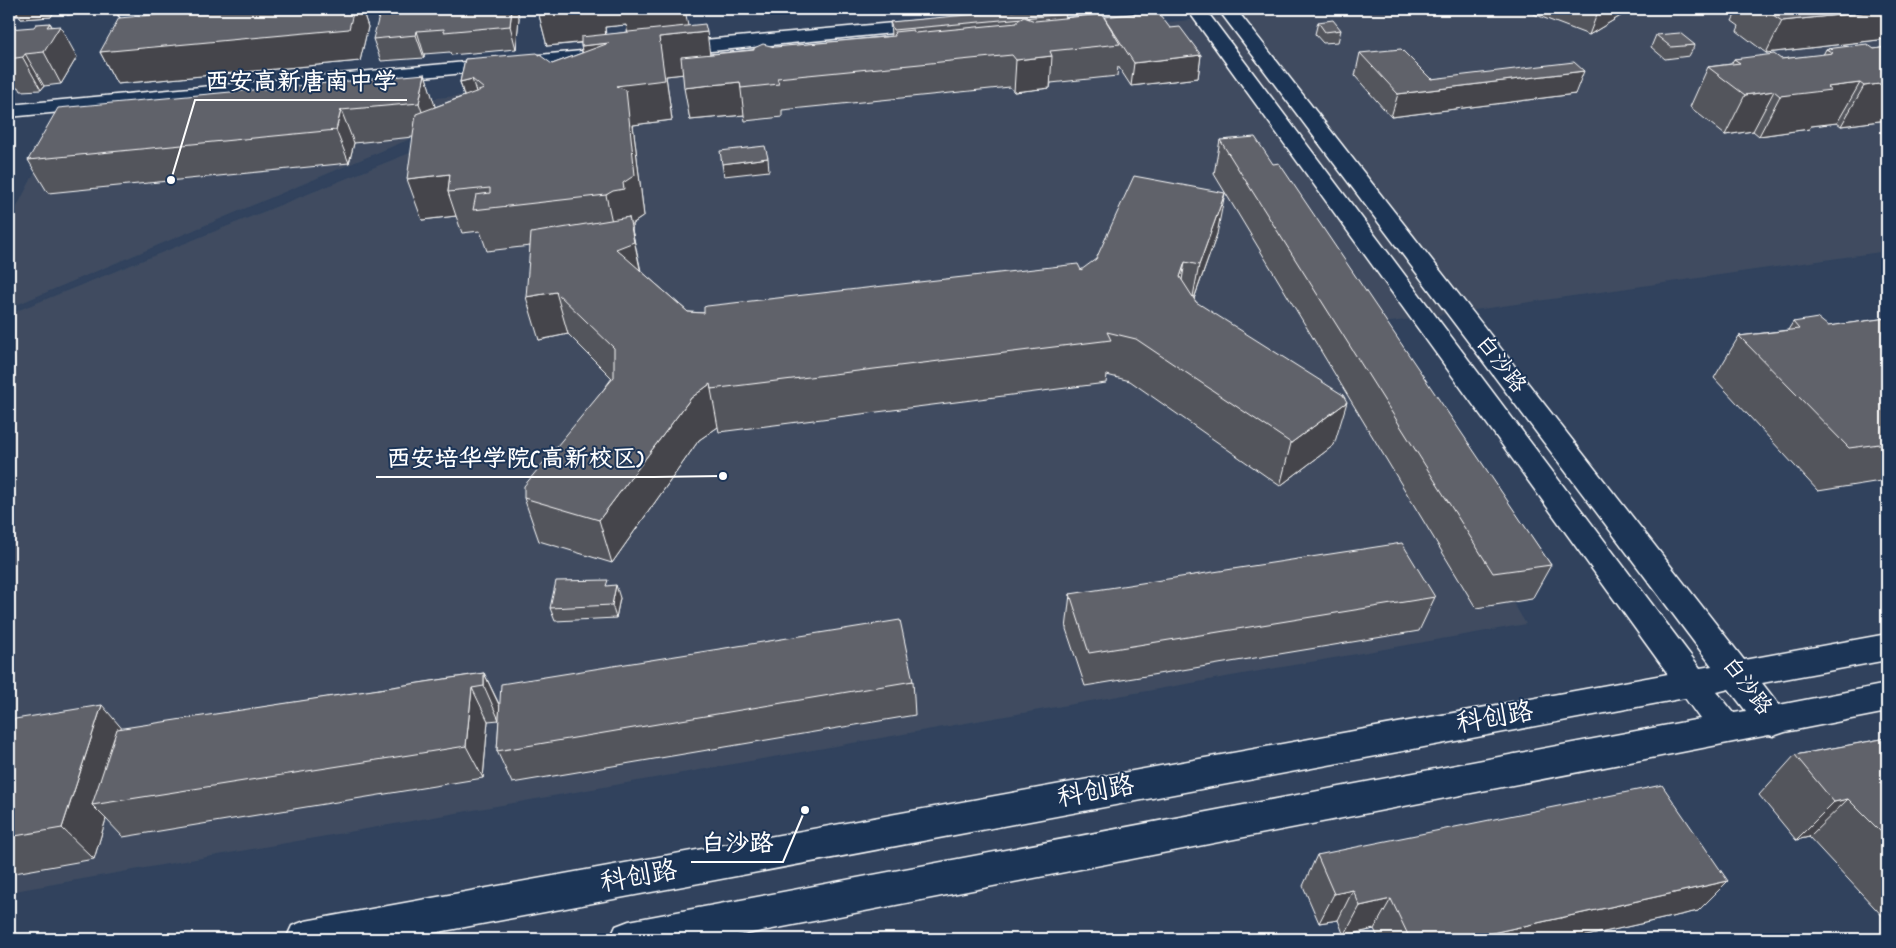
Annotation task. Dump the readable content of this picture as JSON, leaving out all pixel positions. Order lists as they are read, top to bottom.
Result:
{
  "streets": {
    "street": ["白沙路", "科创路"]
  },
  "crossings": [
    ["白沙路", "科创路"]
  ],
  "places": ["西安高新唐南中学", "西安培华学院(高新校区)", "白沙路"]
}
